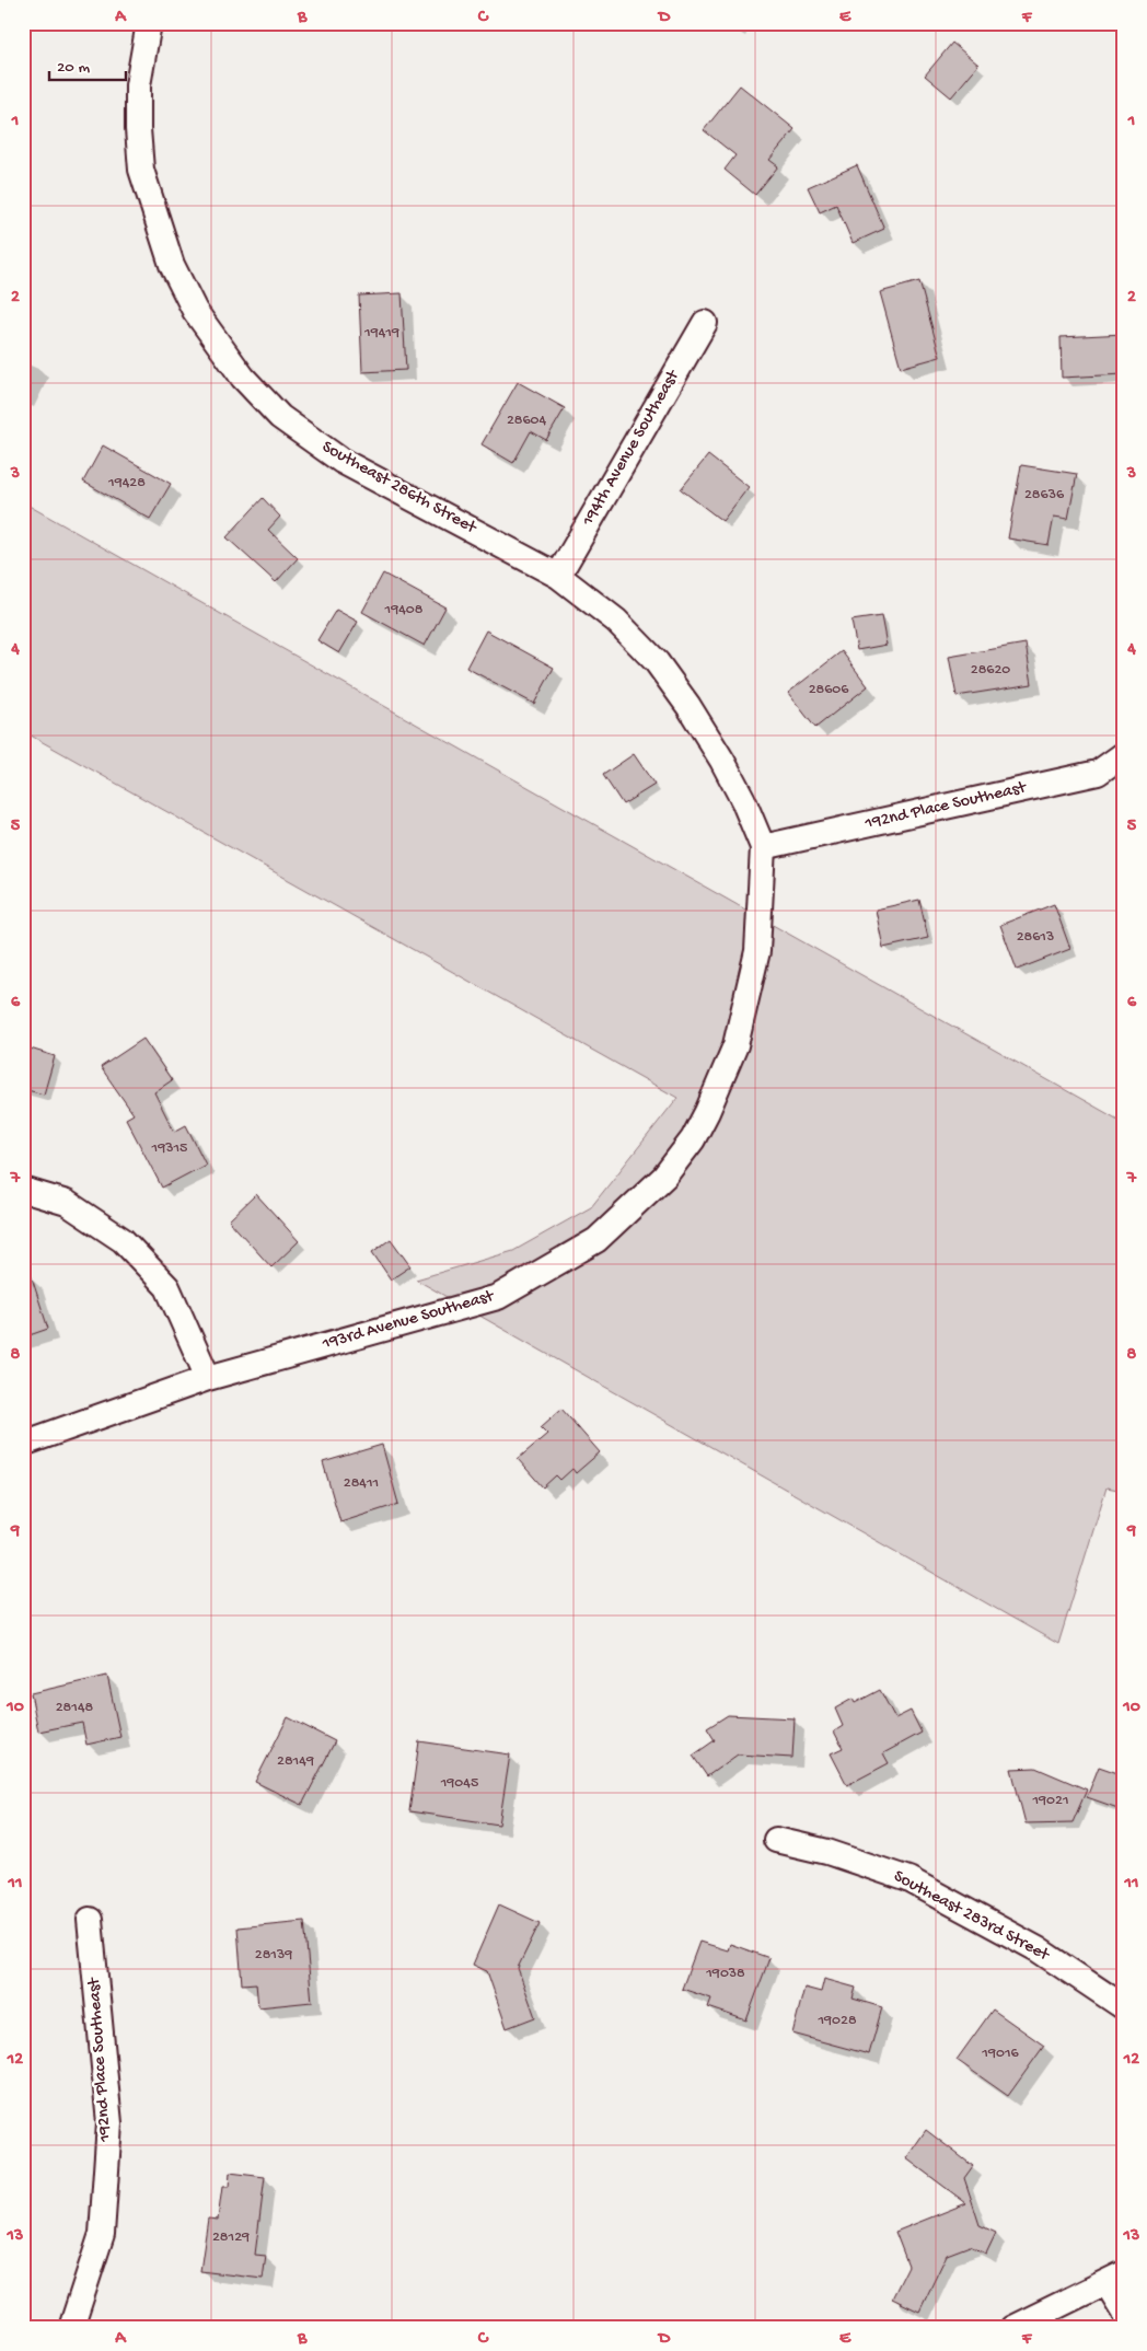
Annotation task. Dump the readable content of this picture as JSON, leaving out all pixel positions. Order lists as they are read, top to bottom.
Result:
{
  "streets": {
    "street": [
      "194th Avenue Southeast",
      "Southeast 286th Street",
      "192nd Place Southeast",
      "193rd Avenue Southeast",
      "Southeast 283rd Street"
    ]
  },
  "crossings": [
    ["194th Avenue Southeast", "Southeast 286th Street"],
    ["194th Avenue Southeast", "193rd Avenue Southeast"],
    ["Southeast 286th Street", "193rd Avenue Southeast"],
    ["192nd Place Southeast", "193rd Avenue Southeast"]
  ],
  "house_numbers": [
    "19419",
    "28604",
    "19428",
    "28636",
    "19408",
    "28620",
    "28606",
    "28613",
    "19315",
    "28411",
    "28148",
    "28149",
    "19045",
    "19021",
    "28139",
    "19038",
    "19028",
    "19016",
    "28129"
  ],
  "scale_bar": "20 m",
  "grid": {
    "columns": [
      "A",
      "B",
      "C",
      "D",
      "E",
      "F"
    ],
    "rows": [
      "1",
      "2",
      "3",
      "4",
      "5",
      "6",
      "7",
      "8",
      "9",
      "10",
      "11",
      "12",
      "13"
    ]
  }
}
